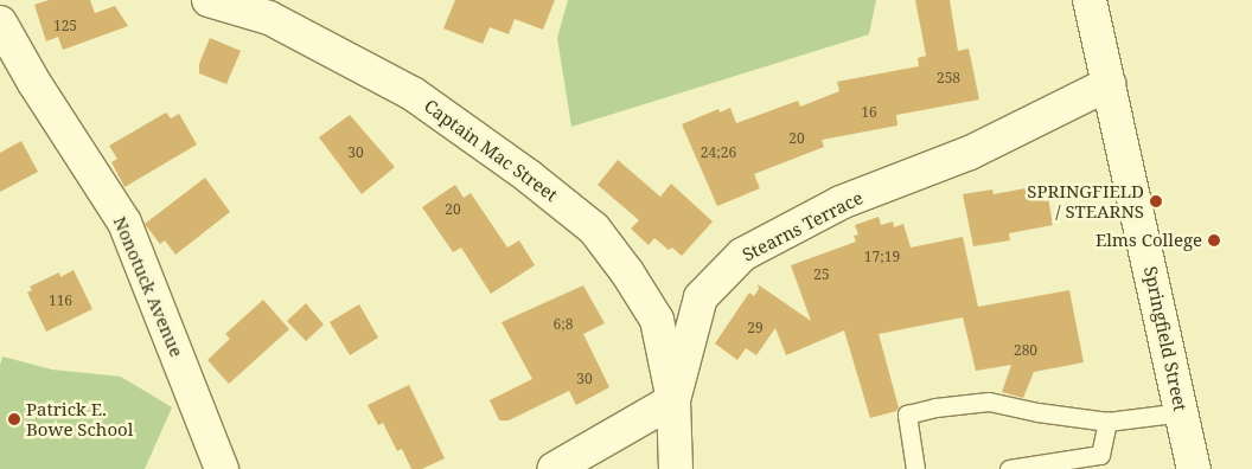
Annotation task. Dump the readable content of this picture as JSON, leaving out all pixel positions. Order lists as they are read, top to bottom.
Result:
{
  "streets": {
    "street": [
      "Captain Mac Street",
      "Stearns Terrace",
      "Nonotuck Avenue",
      "Springfield Street"
    ]
  },
  "crossings": [
    ["Captain Mac Street", "Stearns Terrace"],
    ["Stearns Terrace", "Springfield Street"]
  ],
  "places": ["SPRINGFIELD / STEARNS", "Elms College", "Patrick E. Bowe School"],
  "house_numbers": [
    "125",
    "258",
    "16",
    "20",
    "30",
    "24;26",
    "20",
    "17;19",
    "25",
    "116",
    "6;8",
    "29",
    "280",
    "30"
  ]
}
